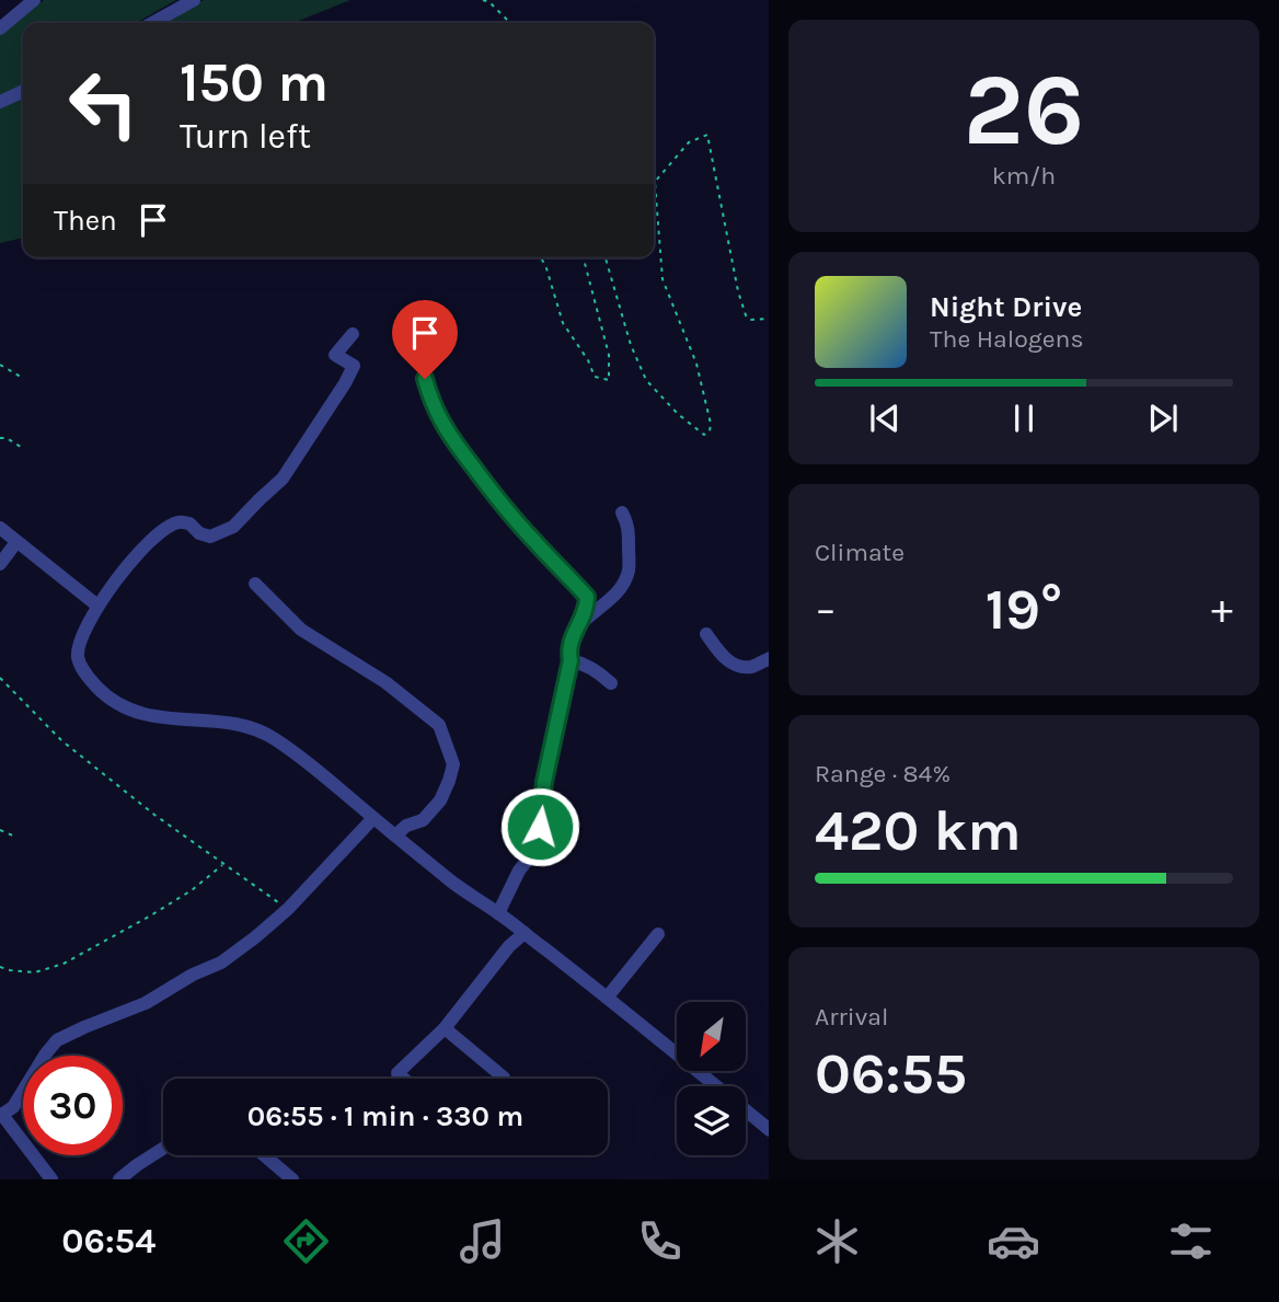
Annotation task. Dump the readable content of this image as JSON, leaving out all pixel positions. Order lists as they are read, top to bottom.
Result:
{
  "north": "bottom left",
  "page": {
    "tile": [
      ["26", "km/h"],
      "Climate",
      ["Range · 84%", "420 km"],
      ["Arrival", "06:55"]
    ],
    "turn": ["150 m", "Turn left"],
    "then": "Then",
    "song": ["Night Drive", "The Halogens"],
    "heat": ["−", "19°", "+"],
    "limit": "30",
    "trip": "06:55 · 1 min · 330 m",
    "tabs": "06:54"
  }
}
